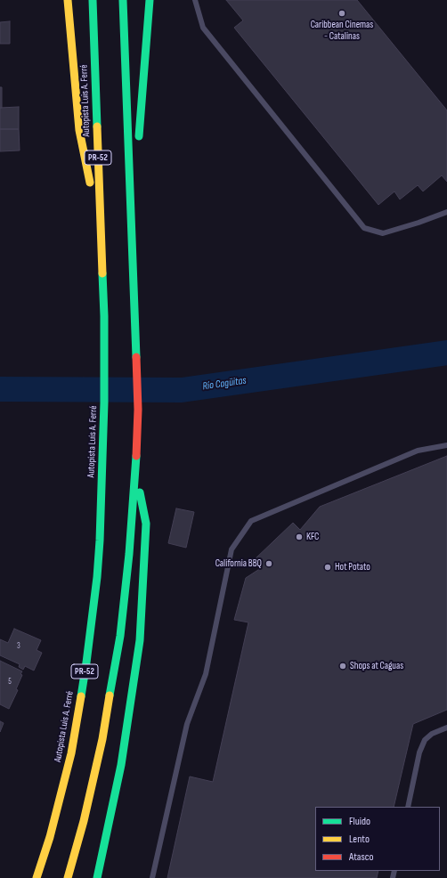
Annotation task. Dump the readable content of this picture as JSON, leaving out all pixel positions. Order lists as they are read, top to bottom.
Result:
{
  "streets": {
    "highway": ["Autopista Luis A. Ferré", "PR-52"]
  },
  "water": ["Río Cagüitas"],
  "places": [
    "Caribbean Cinemas - Catalinas",
    "KFC",
    "California BBQ",
    "Hot Potato",
    "Shops at Caguas"
  ],
  "house_numbers": ["3", "5"],
  "legend": ["Fluido", "Lento", "Atasco"]
}
